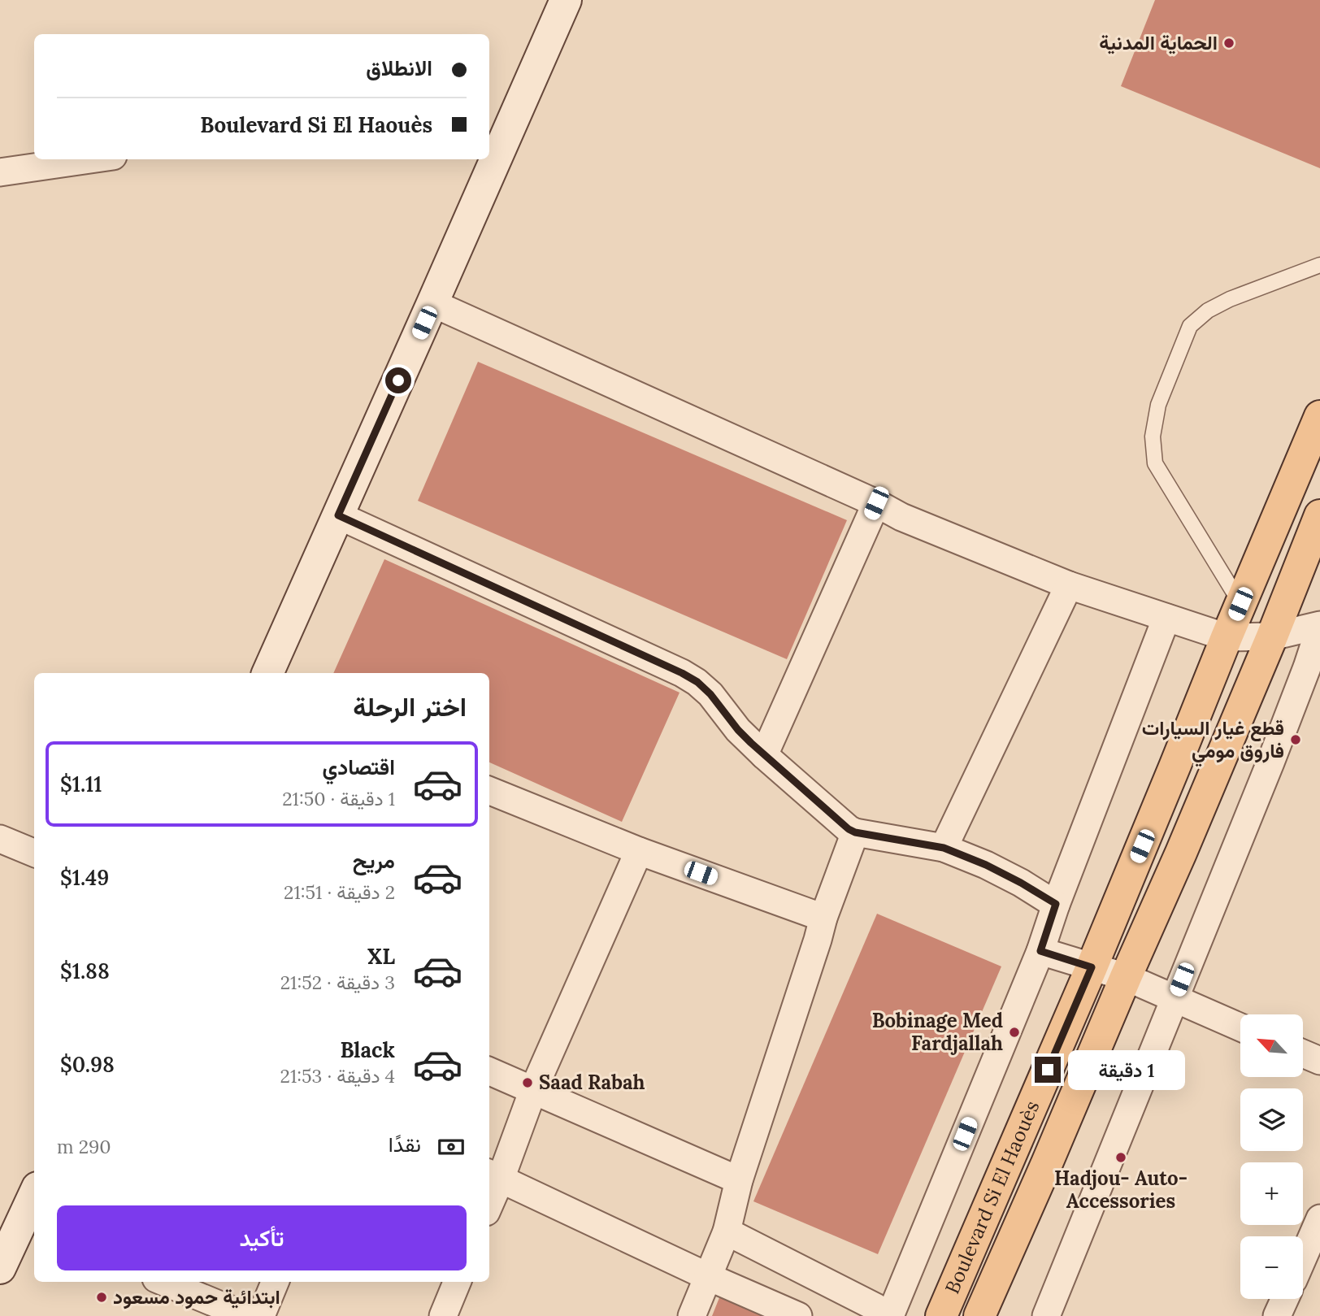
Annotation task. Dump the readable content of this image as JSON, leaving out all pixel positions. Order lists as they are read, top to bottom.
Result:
{
  "streets": {
    "main road": ["Boulevard Si El Haouès"]
  },
  "places": [
    "الحماية المدنية",
    "قطع غيار السيارات فاروق مومي",
    "Bobinage Med Fardjallah",
    "Saad Rabah",
    "Hadjou- Auto- Accessories",
    "ابتدائية حمود مسعود"
  ],
  "north": "top left",
  "page": {
    "banner": ["الانطلاق", "Boulevard Si El Haouès"],
    "heading": "اختر الرحلة",
    "list": [
      {
        "name": "اقتصادي",
        "note": "1 دقيقة · 21:50",
        "value": "$1.11"
      },
      {
        "name": "مريح",
        "note": "2 دقيقة · 21:51",
        "value": "$1.49"
      },
      {
        "name": "XL",
        "note": "3 دقيقة · 21:52",
        "value": "$1.88"
      },
      {
        "name": "Black",
        "note": "4 دقيقة · 21:53",
        "value": "$0.98"
      }
    ],
    "map_buttons": ["+", "−"],
    "bubble": "1 دقيقة",
    "pay": ["نقدًا", "290 m"],
    "buttons": "تأكيد"
  }
}
